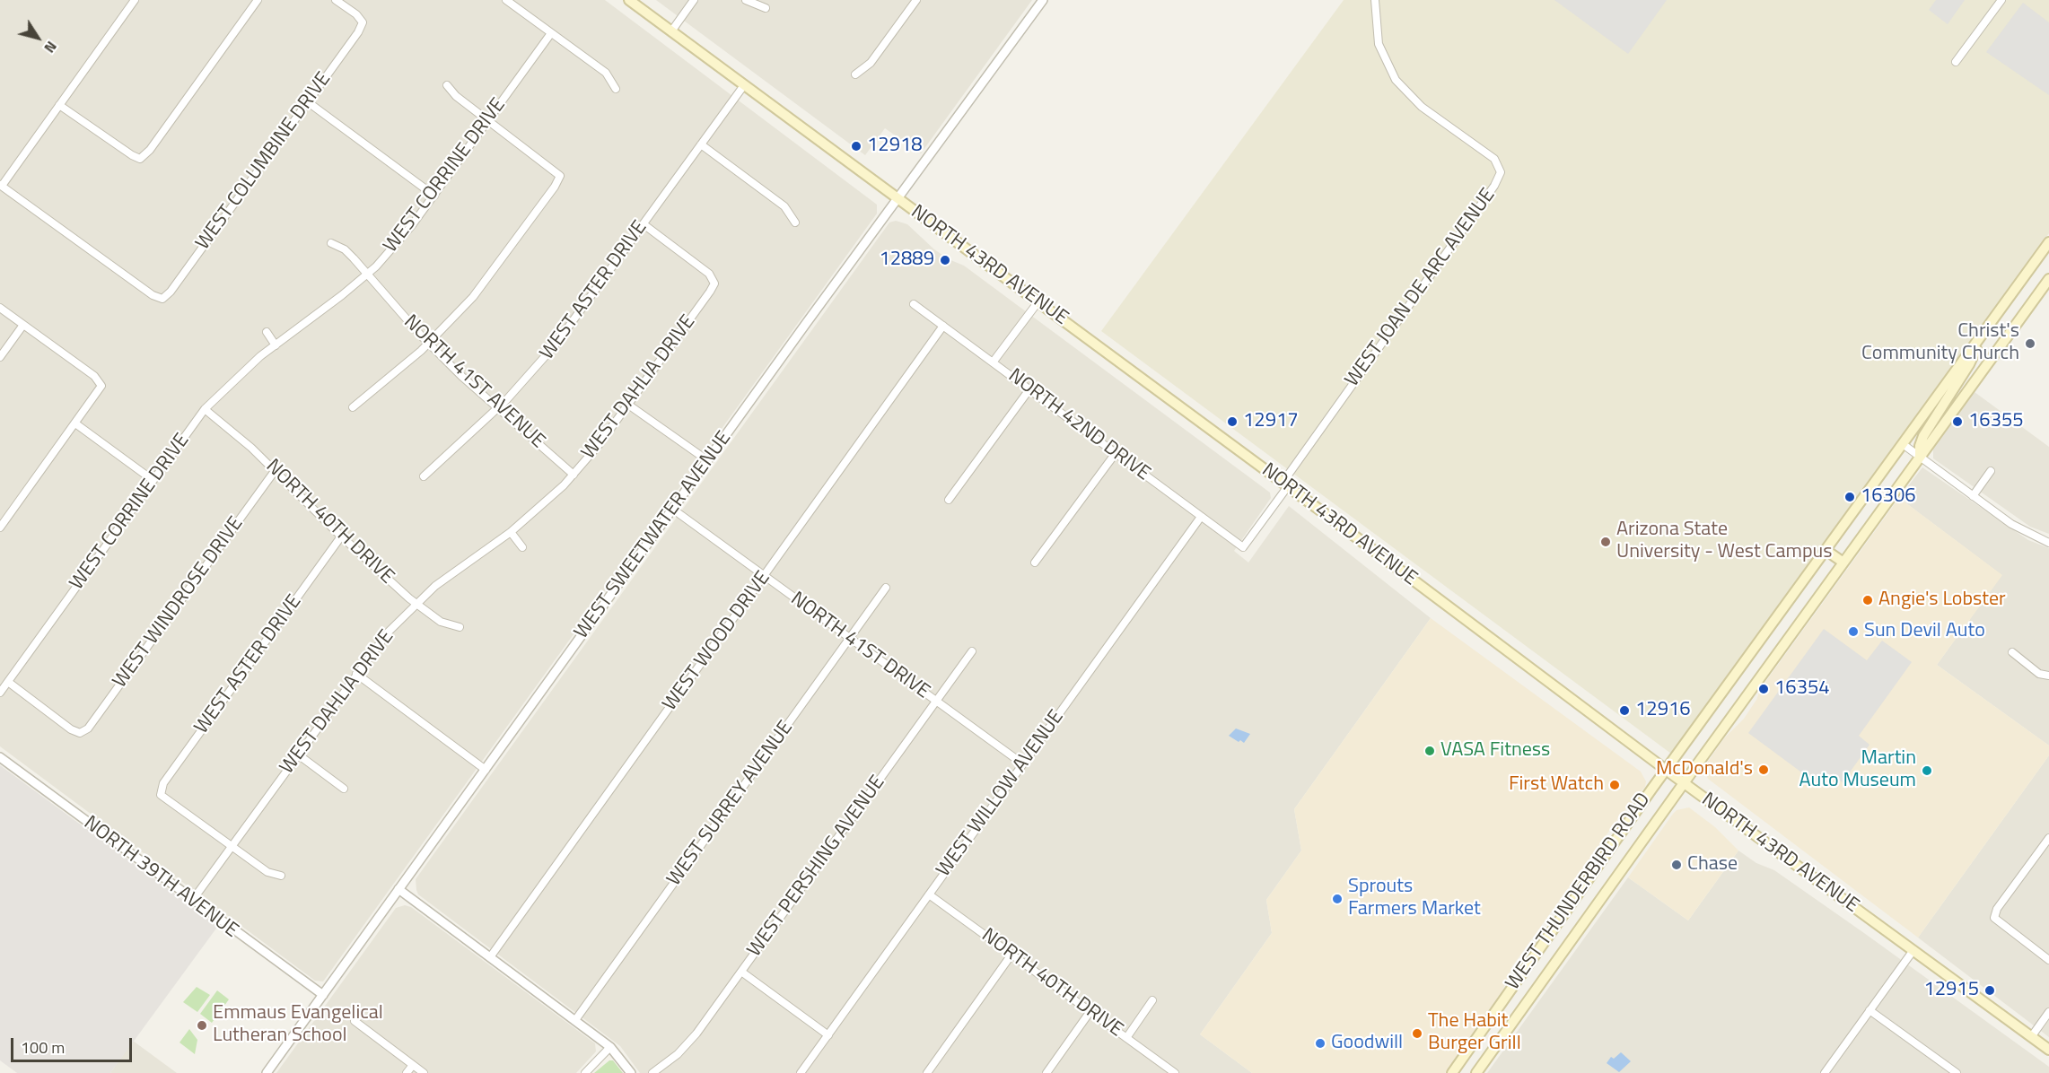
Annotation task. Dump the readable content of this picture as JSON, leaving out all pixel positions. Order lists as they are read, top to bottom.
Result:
{
  "streets": {
    "main road": ["NORTH 43RD AVENUE", "WEST THUNDERBIRD ROAD"],
    "street": [
      "WEST COLUMBINE DRIVE",
      "WEST CORRINE DRIVE",
      "WEST JOAN DE ARC AVENUE",
      "WEST ASTER DRIVE",
      "NORTH 41ST AVENUE",
      "WEST DAHLIA DRIVE",
      "NORTH 42ND DRIVE",
      "NORTH 40TH DRIVE",
      "WEST SWEETWATER AVENUE",
      "WEST WINDROSE DRIVE",
      "WEST WOOD DRIVE",
      "NORTH 41ST DRIVE",
      "WEST WILLOW AVENUE",
      "WEST SURREY AVENUE",
      "WEST PERSHING AVENUE",
      "NORTH 39TH AVENUE"
    ]
  },
  "crossings": [
    ["WEST CORRINE DRIVE", "NORTH 41ST AVENUE"],
    ["WEST CORRINE DRIVE", "NORTH 40TH DRIVE"],
    ["WEST CORRINE DRIVE", "WEST WINDROSE DRIVE"],
    ["NORTH 43RD AVENUE", "WEST JOAN DE ARC AVENUE"],
    ["NORTH 43RD AVENUE", "WEST ASTER DRIVE"],
    ["NORTH 43RD AVENUE", "WEST SWEETWATER AVENUE"],
    ["NORTH 43RD AVENUE", "WEST THUNDERBIRD ROAD"],
    ["WEST JOAN DE ARC AVENUE", "NORTH 42ND DRIVE"],
    ["WEST ASTER DRIVE", "NORTH 41ST AVENUE"],
    ["WEST ASTER DRIVE", "WEST DAHLIA DRIVE"],
    ["WEST ASTER DRIVE", "NORTH 40TH DRIVE"],
    ["NORTH 41ST AVENUE", "WEST DAHLIA DRIVE"],
    ["WEST DAHLIA DRIVE", "NORTH 40TH DRIVE"],
    ["WEST DAHLIA DRIVE", "NORTH 39TH AVENUE"],
    ["NORTH 42ND DRIVE", "WEST WOOD DRIVE"],
    ["NORTH 42ND DRIVE", "WEST WILLOW AVENUE"],
    ["NORTH 40TH DRIVE", "WEST WINDROSE DRIVE"],
    ["NORTH 40TH DRIVE", "WEST WILLOW AVENUE"],
    ["WEST SWEETWATER AVENUE", "NORTH 41ST DRIVE"],
    ["WEST SWEETWATER AVENUE", "NORTH 39TH AVENUE"],
    ["WEST WOOD DRIVE", "NORTH 41ST DRIVE"],
    ["NORTH 41ST DRIVE", "WEST WILLOW AVENUE"],
    ["NORTH 41ST DRIVE", "WEST SURREY AVENUE"],
    ["NORTH 41ST DRIVE", "WEST PERSHING AVENUE"]
  ],
  "places": [
    "12918",
    "12889",
    "Christ's Community Church",
    "12917",
    "16355",
    "16306",
    "Arizona State University - West Campus",
    "Angie's Lobster",
    "Sun Devil Auto",
    "16354",
    "12916",
    "VASA Fitness",
    "McDonald's",
    "Martin Auto Museum",
    "First Watch",
    "Chase",
    "Sprouts Farmers Market",
    "12915",
    "Emmaus Evangelical Lutheran School",
    "The Habit Burger Grill",
    "Goodwill"
  ],
  "scale_bar": "100 m",
  "north": "bottom right"
}
